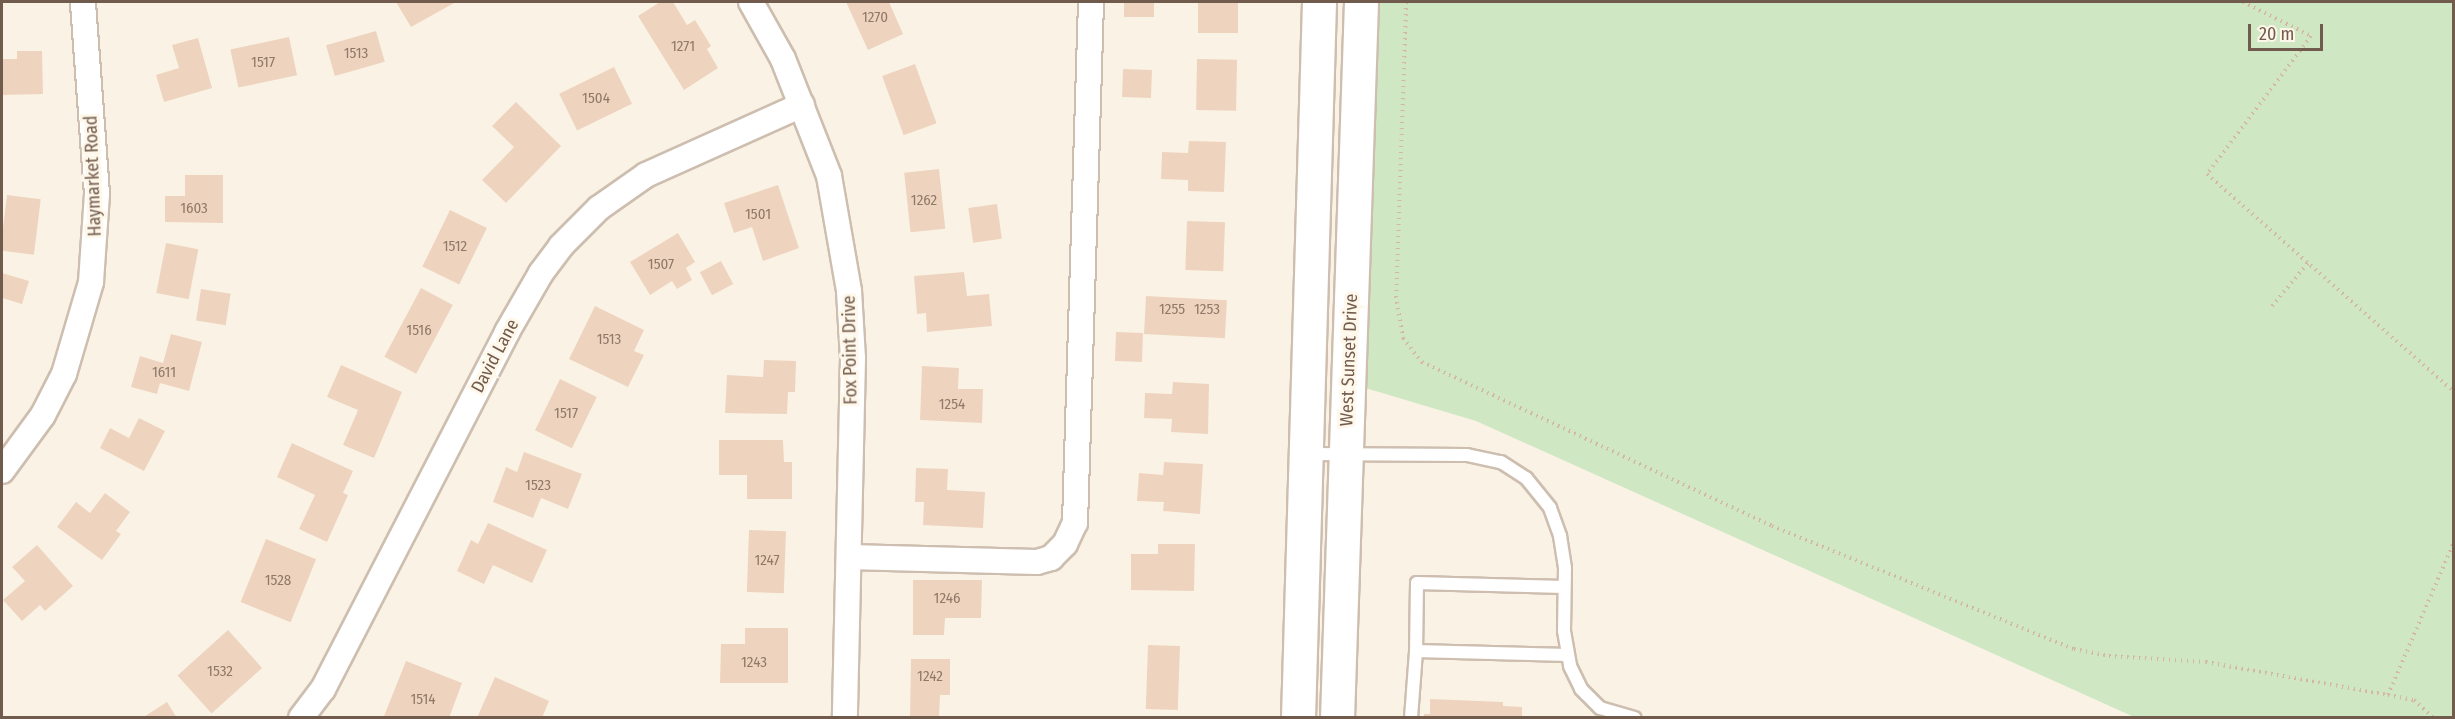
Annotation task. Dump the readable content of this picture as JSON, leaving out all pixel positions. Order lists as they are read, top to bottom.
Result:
{
  "streets": {
    "main road": ["West Sunset Drive"],
    "street": ["Haymarket Road", "Fox Point Drive", "David Lane"]
  },
  "crossings": [
    ["Fox Point Drive", "David Lane"]
  ],
  "house_numbers": [
    "1270",
    "1271",
    "1513",
    "1517",
    "1504",
    "1262",
    "1603",
    "1501",
    "1512",
    "1507",
    "1255",
    "1253",
    "1516",
    "1513",
    "1611",
    "1254",
    "1517",
    "1523",
    "1247",
    "1528",
    "1246",
    "1243",
    "1532",
    "1242",
    "1514"
  ],
  "scale_bar": "20 m"
}
